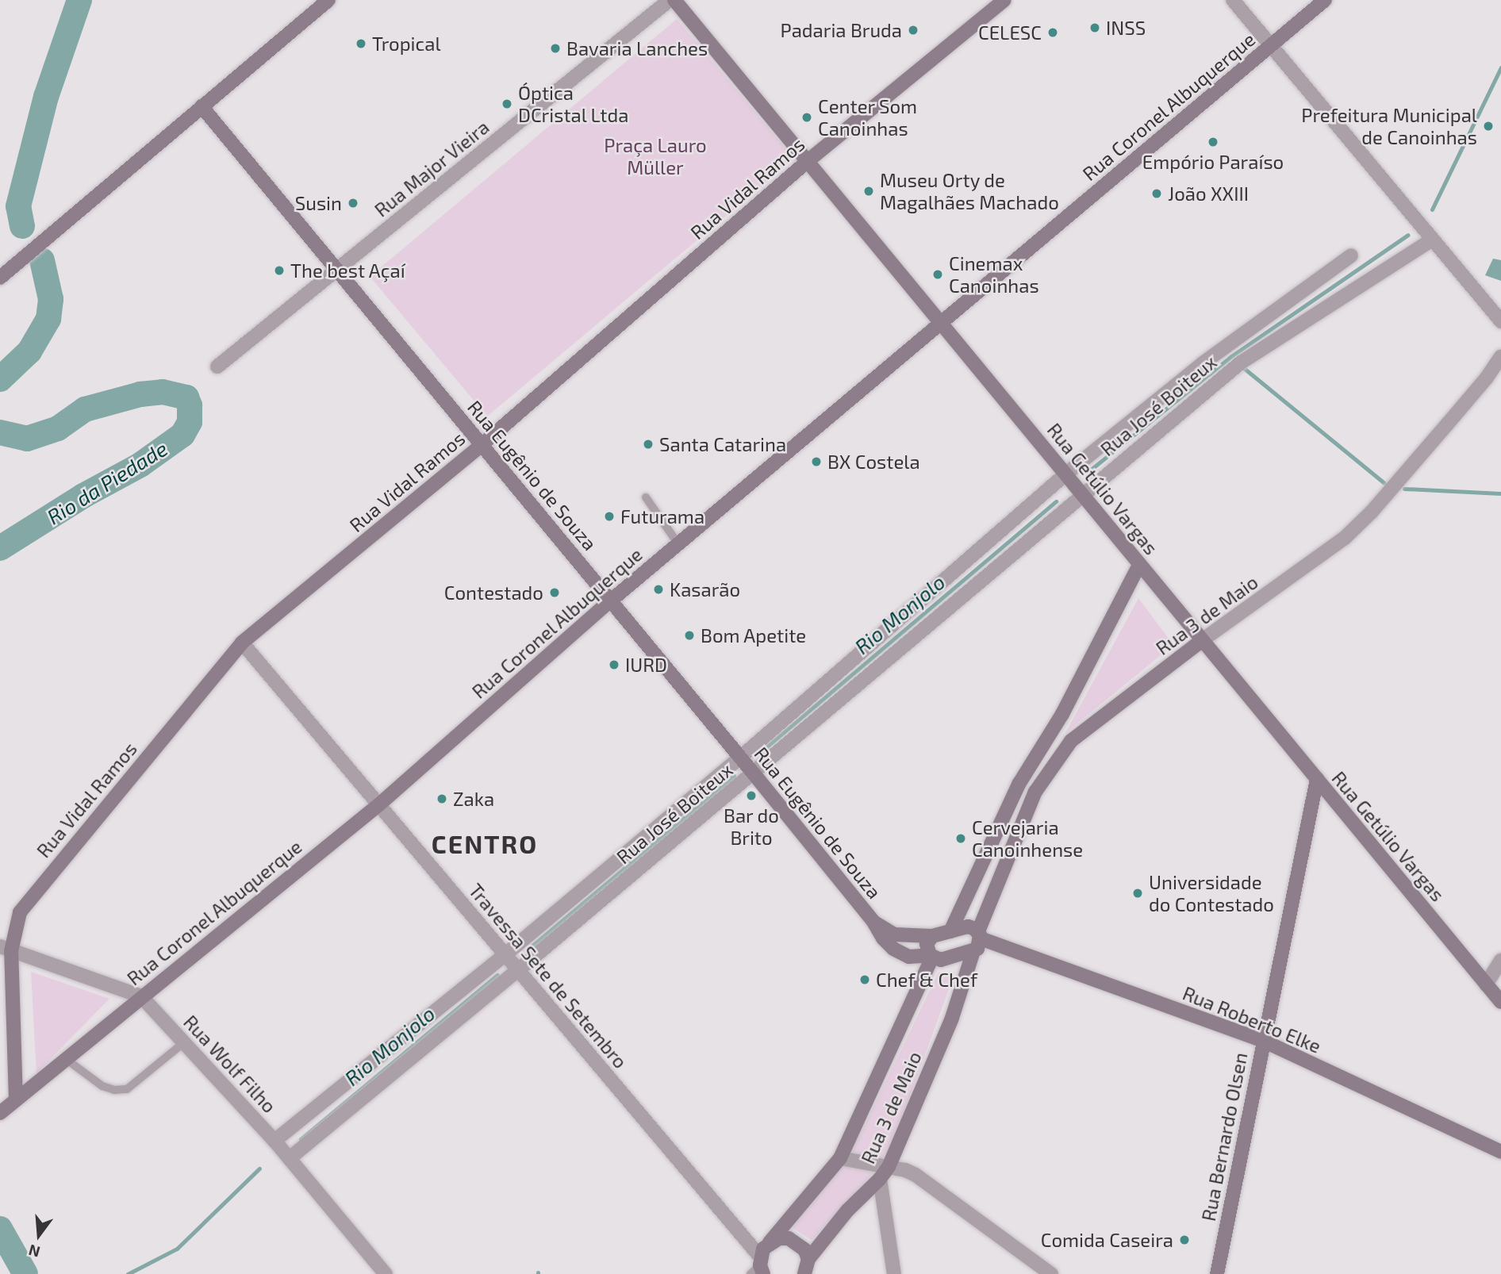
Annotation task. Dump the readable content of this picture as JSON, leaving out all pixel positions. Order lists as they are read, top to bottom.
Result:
{
  "streets": {
    "street": [
      "Rua Coronel Albuquerque",
      "Rua Major Vieira",
      "Rua Vidal Ramos",
      "Rua José Boiteux",
      "Rua Eugênio de Souza",
      "Rua Getúlio Vargas",
      "Rua 3 de Maio",
      "Travessa Sete de Setembro",
      "Rua Roberto Elke",
      "Rua Wolf Filho",
      "Rua Bernardo Olsen"
    ]
  },
  "crossings": [
    ["Rua Coronel Albuquerque", "Rua Vidal Ramos"],
    ["Rua Coronel Albuquerque", "Rua Eugênio de Souza"],
    ["Rua Coronel Albuquerque", "Rua Getúlio Vargas"],
    ["Rua Coronel Albuquerque", "Travessa Sete de Setembro"],
    ["Rua Coronel Albuquerque", "Rua Wolf Filho"],
    ["Rua Major Vieira", "Rua Eugênio de Souza"],
    ["Rua Vidal Ramos", "Rua Eugênio de Souza"],
    ["Rua Vidal Ramos", "Rua Getúlio Vargas"],
    ["Rua Vidal Ramos", "Travessa Sete de Setembro"],
    ["Rua Vidal Ramos", "Rua Wolf Filho"],
    ["Rua José Boiteux", "Rua Eugênio de Souza"],
    ["Rua José Boiteux", "Rua Getúlio Vargas"],
    ["Rua José Boiteux", "Travessa Sete de Setembro"],
    ["Rua José Boiteux", "Rua Wolf Filho"],
    ["Rua Eugênio de Souza", "Rua 3 de Maio"],
    ["Rua Eugênio de Souza", "Rua Roberto Elke"],
    ["Rua Getúlio Vargas", "Rua 3 de Maio"],
    ["Rua Getúlio Vargas", "Rua Bernardo Olsen"],
    ["Rua 3 de Maio", "Travessa Sete de Setembro"],
    ["Rua 3 de Maio", "Rua Roberto Elke"],
    ["Rua Roberto Elke", "Rua Bernardo Olsen"]
  ],
  "districts": ["CENTRO"],
  "water": ["Rio da Piedade", "Rio Monjolo"],
  "parks": ["Praça Lauro Müller"],
  "places": [
    "INSS",
    "Padaria Bruda",
    "CELESC",
    "Tropical",
    "Bavaria Lanches",
    "Óptica DCristal Ltda",
    "Center Som Canoinhas",
    "Prefeitura Municipal de Canoinhas",
    "Empório Paraíso",
    "Museu Orty de Magalhães Machado",
    "João XXIII",
    "Susin",
    "The best Açaí",
    "Cinemax Canoinhas",
    "Santa Catarina",
    "BX Costela",
    "Futurama",
    "Kasarão",
    "Contestado",
    "Bom Apetite",
    "IURD",
    "Bar do Brito",
    "Zaka",
    "Cervejaria Canoinhense",
    "Universidade do Contestado",
    "Chef & Chef",
    "Comida Caseira"
  ],
  "north": "bottom"
}
